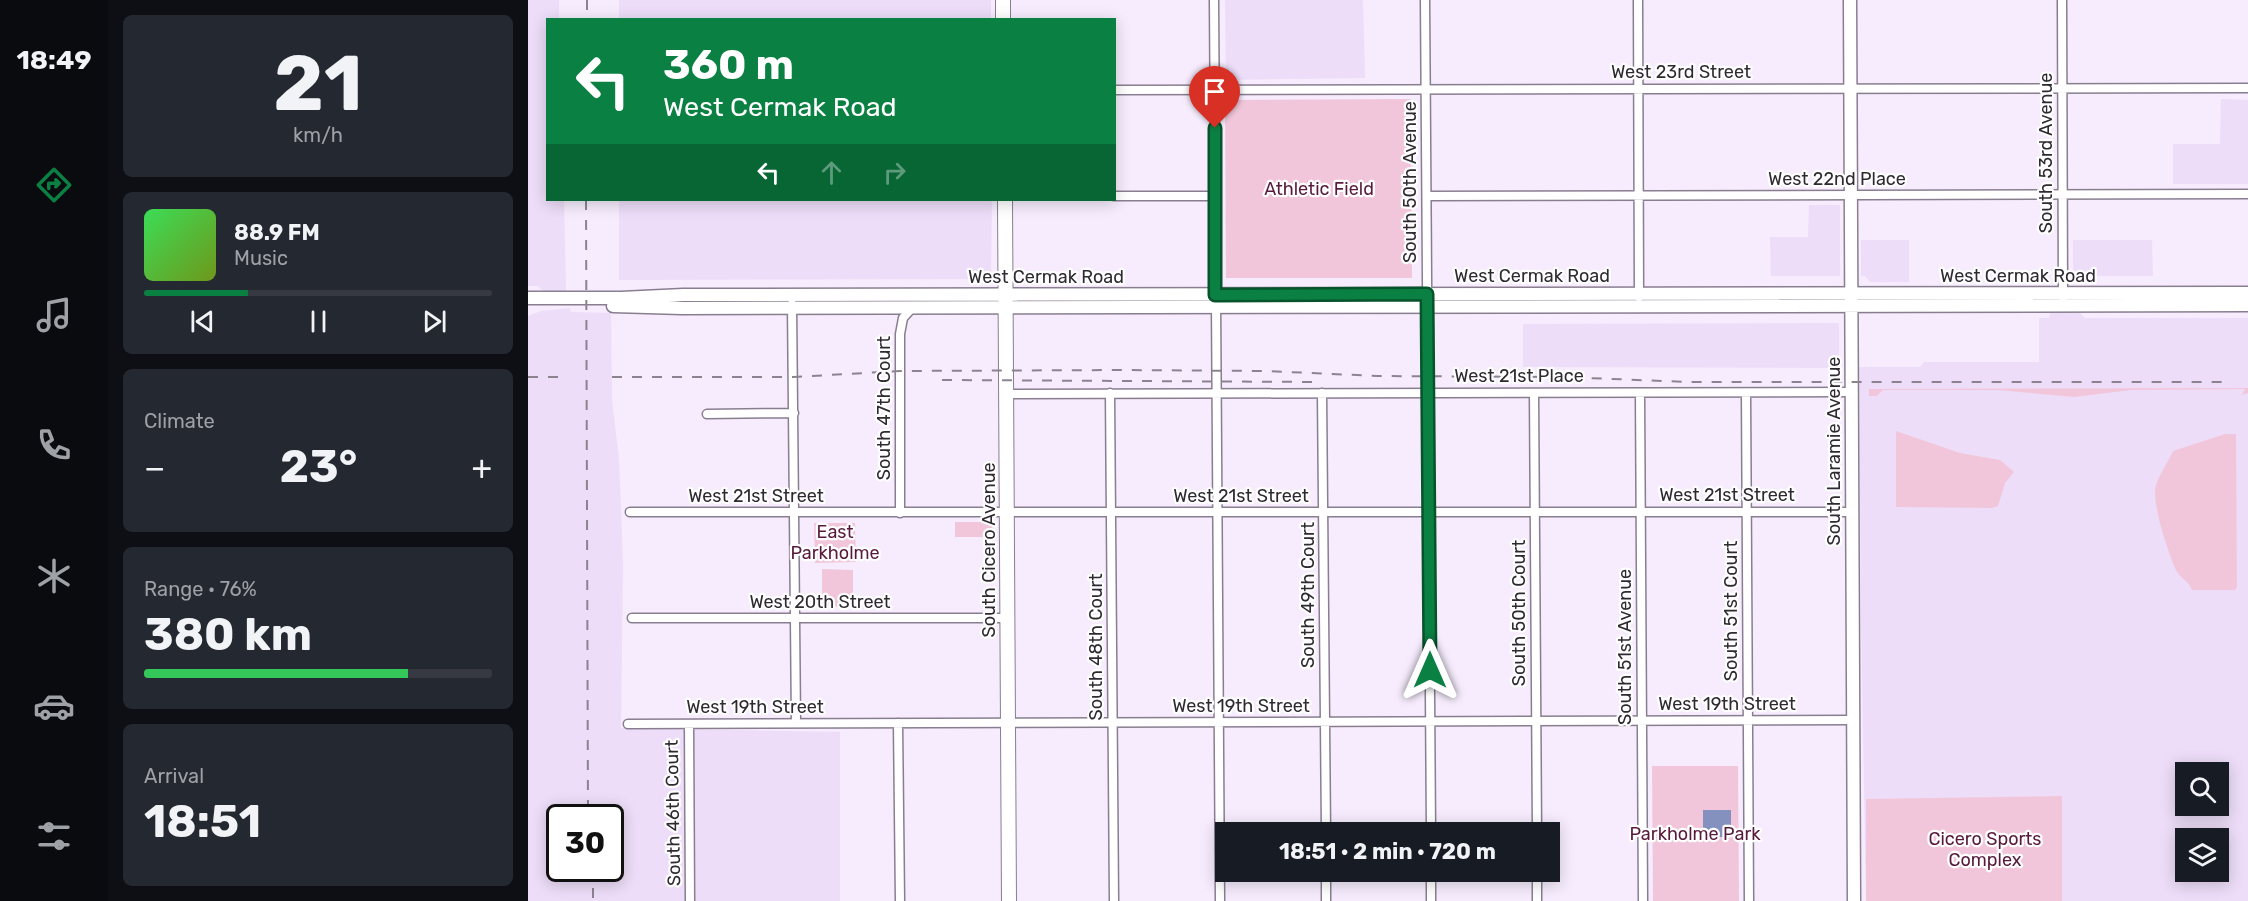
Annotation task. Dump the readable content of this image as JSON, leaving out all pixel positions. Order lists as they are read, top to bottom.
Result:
{
  "streets": {
    "main road": ["West Cermak Road", "South Laramie Avenue", "South Cicero Avenue"],
    "street": [
      "West 23rd Street",
      "South 53rd Avenue",
      "West 22nd Place",
      "South 50th Avenue",
      "West 21st Place",
      "South 47th Court",
      "West 21st Street",
      "South 49th Court",
      "West 20th Street",
      "South 51st Court",
      "South 50th Court",
      "South 48th Court",
      "South 51st Avenue",
      "West 19th Street",
      "South 46th Court"
    ]
  },
  "crossings": [
    ["West 23rd Street", "South 53rd Avenue"],
    ["West 23rd Street", "South 50th Avenue"],
    ["West 23rd Street", "South Laramie Avenue"],
    ["South 53rd Avenue", "West 22nd Place"],
    ["South 53rd Avenue", "West Cermak Road"],
    ["West 22nd Place", "South 50th Avenue"],
    ["West 22nd Place", "South Laramie Avenue"],
    ["South 50th Avenue", "West Cermak Road"],
    ["South 50th Avenue", "West 21st Place"],
    ["South 50th Avenue", "West 21st Street"],
    ["South 50th Avenue", "West 19th Street"],
    ["West Cermak Road", "South 47th Court"],
    ["West Cermak Road", "South Laramie Avenue"],
    ["West Cermak Road", "South Cicero Avenue"],
    ["West 21st Place", "South Laramie Avenue"],
    ["West 21st Place", "South Cicero Avenue"],
    ["West 21st Place", "South 49th Court"],
    ["West 21st Place", "South 51st Court"],
    ["West 21st Place", "South 50th Court"],
    ["West 21st Place", "South 48th Court"],
    ["West 21st Place", "South 51st Avenue"],
    ["South 47th Court", "West 21st Street"],
    ["South Laramie Avenue", "West 21st Street"],
    ["South Laramie Avenue", "West 19th Street"],
    ["West 21st Street", "South Cicero Avenue"],
    ["West 21st Street", "South 49th Court"],
    ["West 21st Street", "South 51st Court"],
    ["West 21st Street", "South 50th Court"],
    ["West 21st Street", "South 48th Court"],
    ["West 21st Street", "South 51st Avenue"],
    ["South Cicero Avenue", "West 20th Street"],
    ["South Cicero Avenue", "West 19th Street"],
    ["South 49th Court", "West 19th Street"],
    ["South 51st Court", "West 19th Street"],
    ["South 50th Court", "West 19th Street"],
    ["South 48th Court", "West 19th Street"],
    ["South 51st Avenue", "West 19th Street"],
    ["West 19th Street", "South 46th Court"]
  ],
  "parks": [
    "Athletic Field",
    "East Parkholme",
    "Parkholme Park",
    "Cicero Sports Complex"
  ],
  "page": {
    "tabs": "18:49",
    "tile": [
      ["21", "km/h"],
      "Climate",
      ["Range · 76%", "380 km"],
      ["Arrival", "18:51"]
    ],
    "turn": ["360 m", "West Cermak Road"],
    "song": ["88.9 FM", "Music"],
    "heat": ["−", "23°", "+"],
    "limit": "30",
    "trip": "18:51 · 2 min · 720 m"
  }
}
